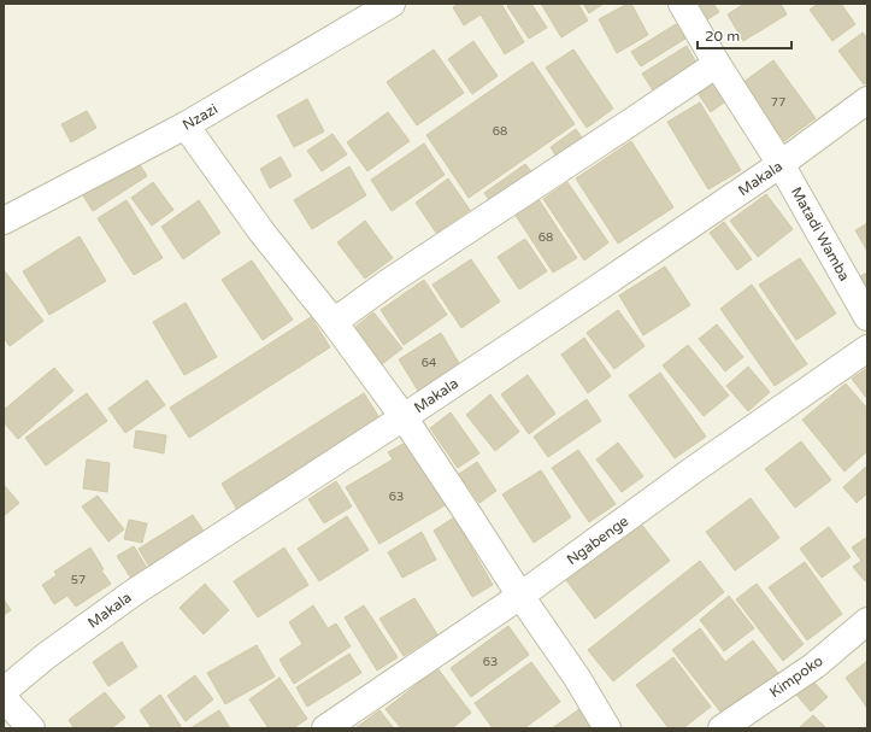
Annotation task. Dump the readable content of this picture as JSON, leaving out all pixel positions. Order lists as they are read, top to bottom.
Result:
{
  "streets": {
    "street": [
      "Nzazi",
      "Makala",
      "Matadi Wamba",
      "Ngabenge",
      "Kimpoko"
    ]
  },
  "crossings": [
    ["Makala", "Matadi Wamba"]
  ],
  "house_numbers": [
    "77",
    "68",
    "68",
    "64",
    "63",
    "57",
    "63"
  ],
  "scale_bar": "20 m"
}
